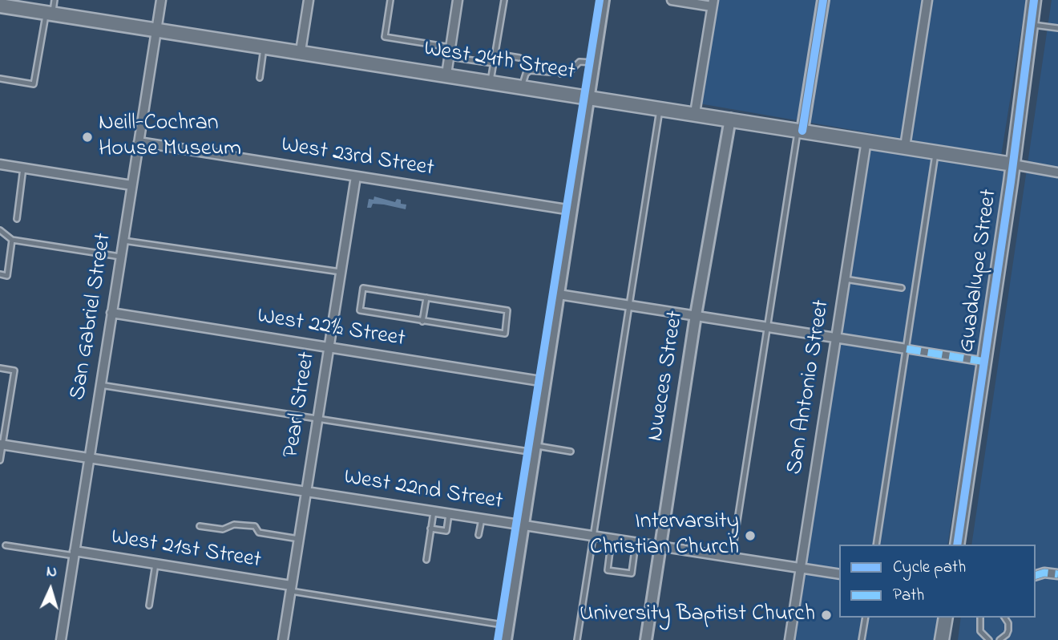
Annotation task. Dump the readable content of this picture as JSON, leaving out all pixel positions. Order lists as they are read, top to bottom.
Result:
{
  "streets": {
    "main road": ["West 24th Street", "Guadalupe Street"],
    "street": [
      "West 23rd Street",
      "San Gabriel Street",
      "West 22½ Street",
      "Nueces Street",
      "San Antonio Street",
      "Pearl Street",
      "West 22nd Street",
      "West 21st Street"
    ]
  },
  "crossings": [
    ["West 24th Street", "Guadalupe Street"],
    ["West 24th Street", "San Gabriel Street"],
    ["West 24th Street", "Nueces Street"],
    ["West 24th Street", "San Antonio Street"],
    ["West 23rd Street", "San Gabriel Street"],
    ["West 23rd Street", "Pearl Street"],
    ["San Gabriel Street", "West 22½ Street"],
    ["San Gabriel Street", "West 22nd Street"],
    ["San Gabriel Street", "West 21st Street"],
    ["West 22½ Street", "Pearl Street"],
    ["Nueces Street", "West 22nd Street"],
    ["San Antonio Street", "West 22nd Street"],
    ["Pearl Street", "West 22nd Street"],
    ["Pearl Street", "West 21st Street"]
  ],
  "places": ["Neill-Cochran House Museum", "Intervarsity Christian Church", "University Baptist Church"],
  "legend": ["Cycle path", "Path"],
  "north": "top"
}
